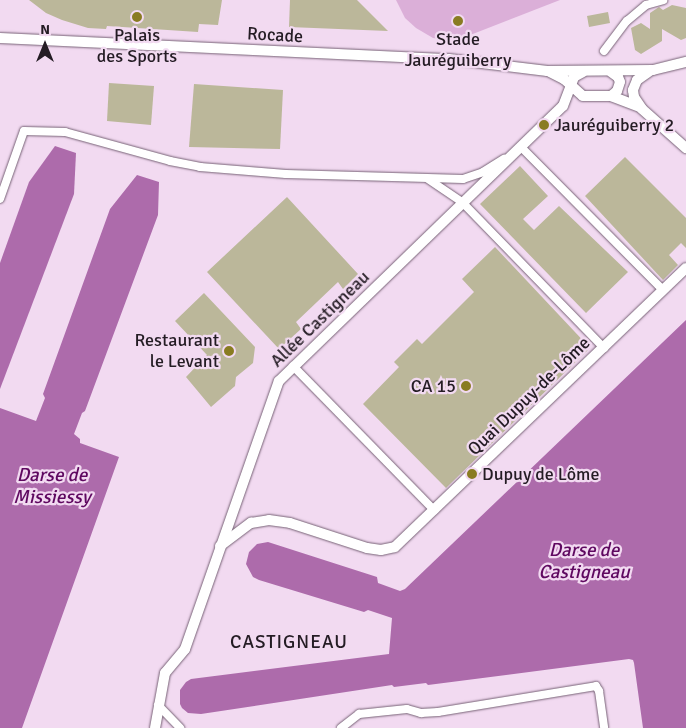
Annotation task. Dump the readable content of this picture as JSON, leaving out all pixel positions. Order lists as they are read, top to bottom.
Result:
{
  "streets": {
    "street": ["Rocade", "Allée Castigneau", "Quai Dupuy-de-Lôme"]
  },
  "crossings": [
    ["Allée Castigneau", "Quai Dupuy-de-Lôme"]
  ],
  "districts": ["CASTIGNEAU"],
  "water": ["Darse de Missiessy", "Darse de Castigneau"],
  "places": [
    "Palais des Sports",
    "Stade Jauréguiberry",
    "Jauréguiberry 2",
    "Restaurant le Levant",
    "CA 15",
    "Dupuy de Lôme"
  ],
  "north": "top"
}
